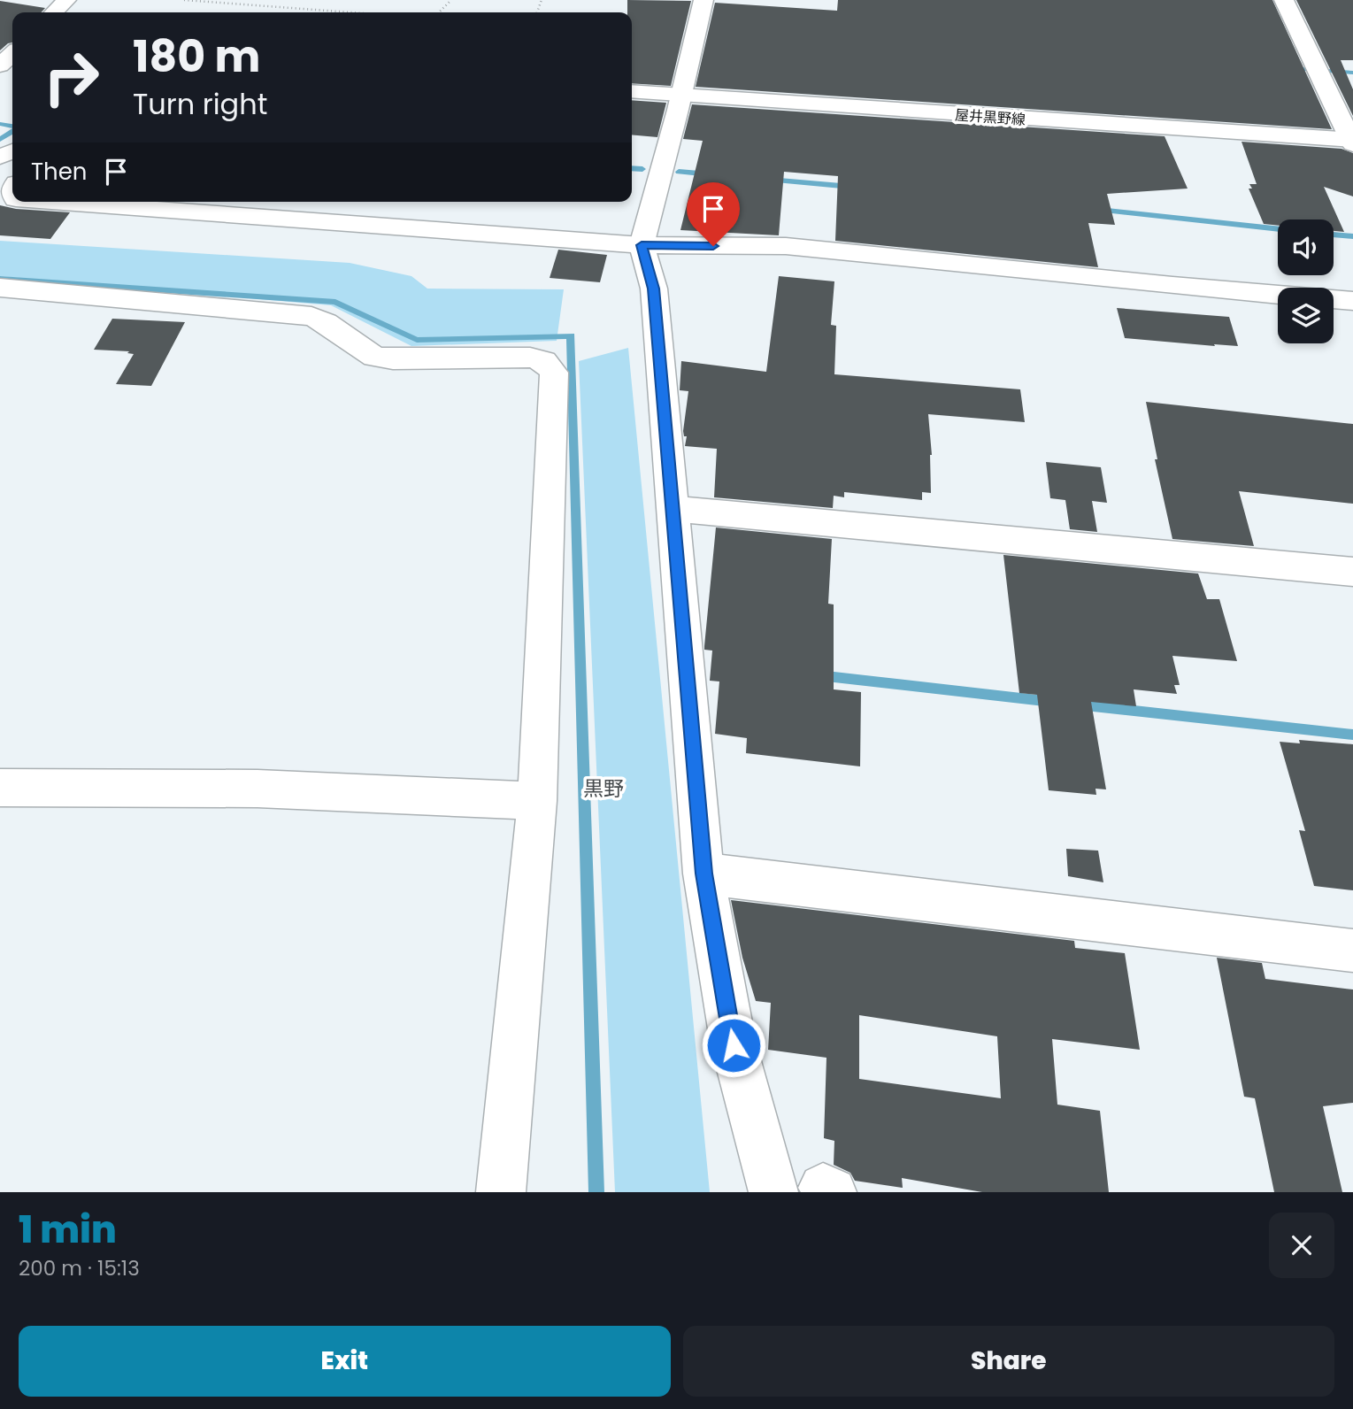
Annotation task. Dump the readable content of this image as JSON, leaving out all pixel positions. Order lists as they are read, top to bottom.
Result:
{
  "streets": {
    "street": ["屋井黒野線"]
  },
  "districts": ["黒野"],
  "page": {
    "turn": ["180 m", "Turn right"],
    "then": "Then",
    "heading": ["1 min", "200 m · 15:13"],
    "buttons": ["Exit", "Share"]
  }
}
